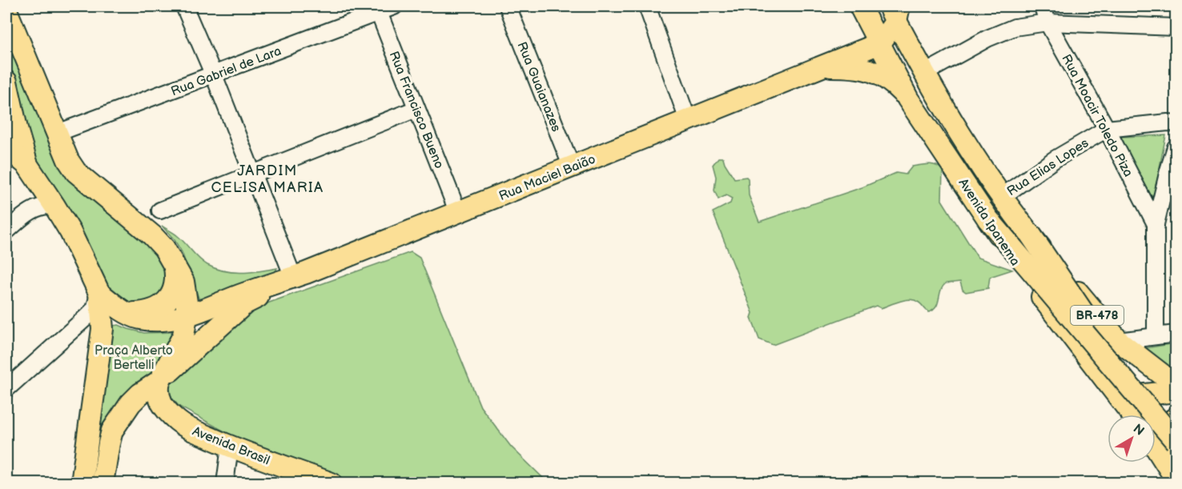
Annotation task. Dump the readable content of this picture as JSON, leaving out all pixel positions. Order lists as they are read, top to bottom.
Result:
{
  "streets": {
    "main road": [
      "Rua Maciel Baião",
      "Avenida Ipanema",
      "BR-478",
      "Avenida Brasil"
    ],
    "street": [
      "Rua Gabriel de Lara",
      "Rua Guaianazes",
      "Rua Francisco Bueno",
      "Rua Moacir Toledo Piza",
      "Rua Elias Lopes"
    ]
  },
  "crossings": [
    ["Rua Gabriel de Lara", "Rua Francisco Bueno"],
    ["Rua Guaianazes", "Rua Maciel Baião"],
    ["Rua Francisco Bueno", "Rua Maciel Baião"],
    ["Rua Moacir Toledo Piza", "Rua Elias Lopes"],
    ["Rua Elias Lopes", "Avenida Ipanema"],
    ["Rua Maciel Baião", "Avenida Ipanema"]
  ],
  "districts": ["JARDIM CELISA MARIA"],
  "parks": ["Praça Alberto Bertelli"],
  "north": "top right"
}
